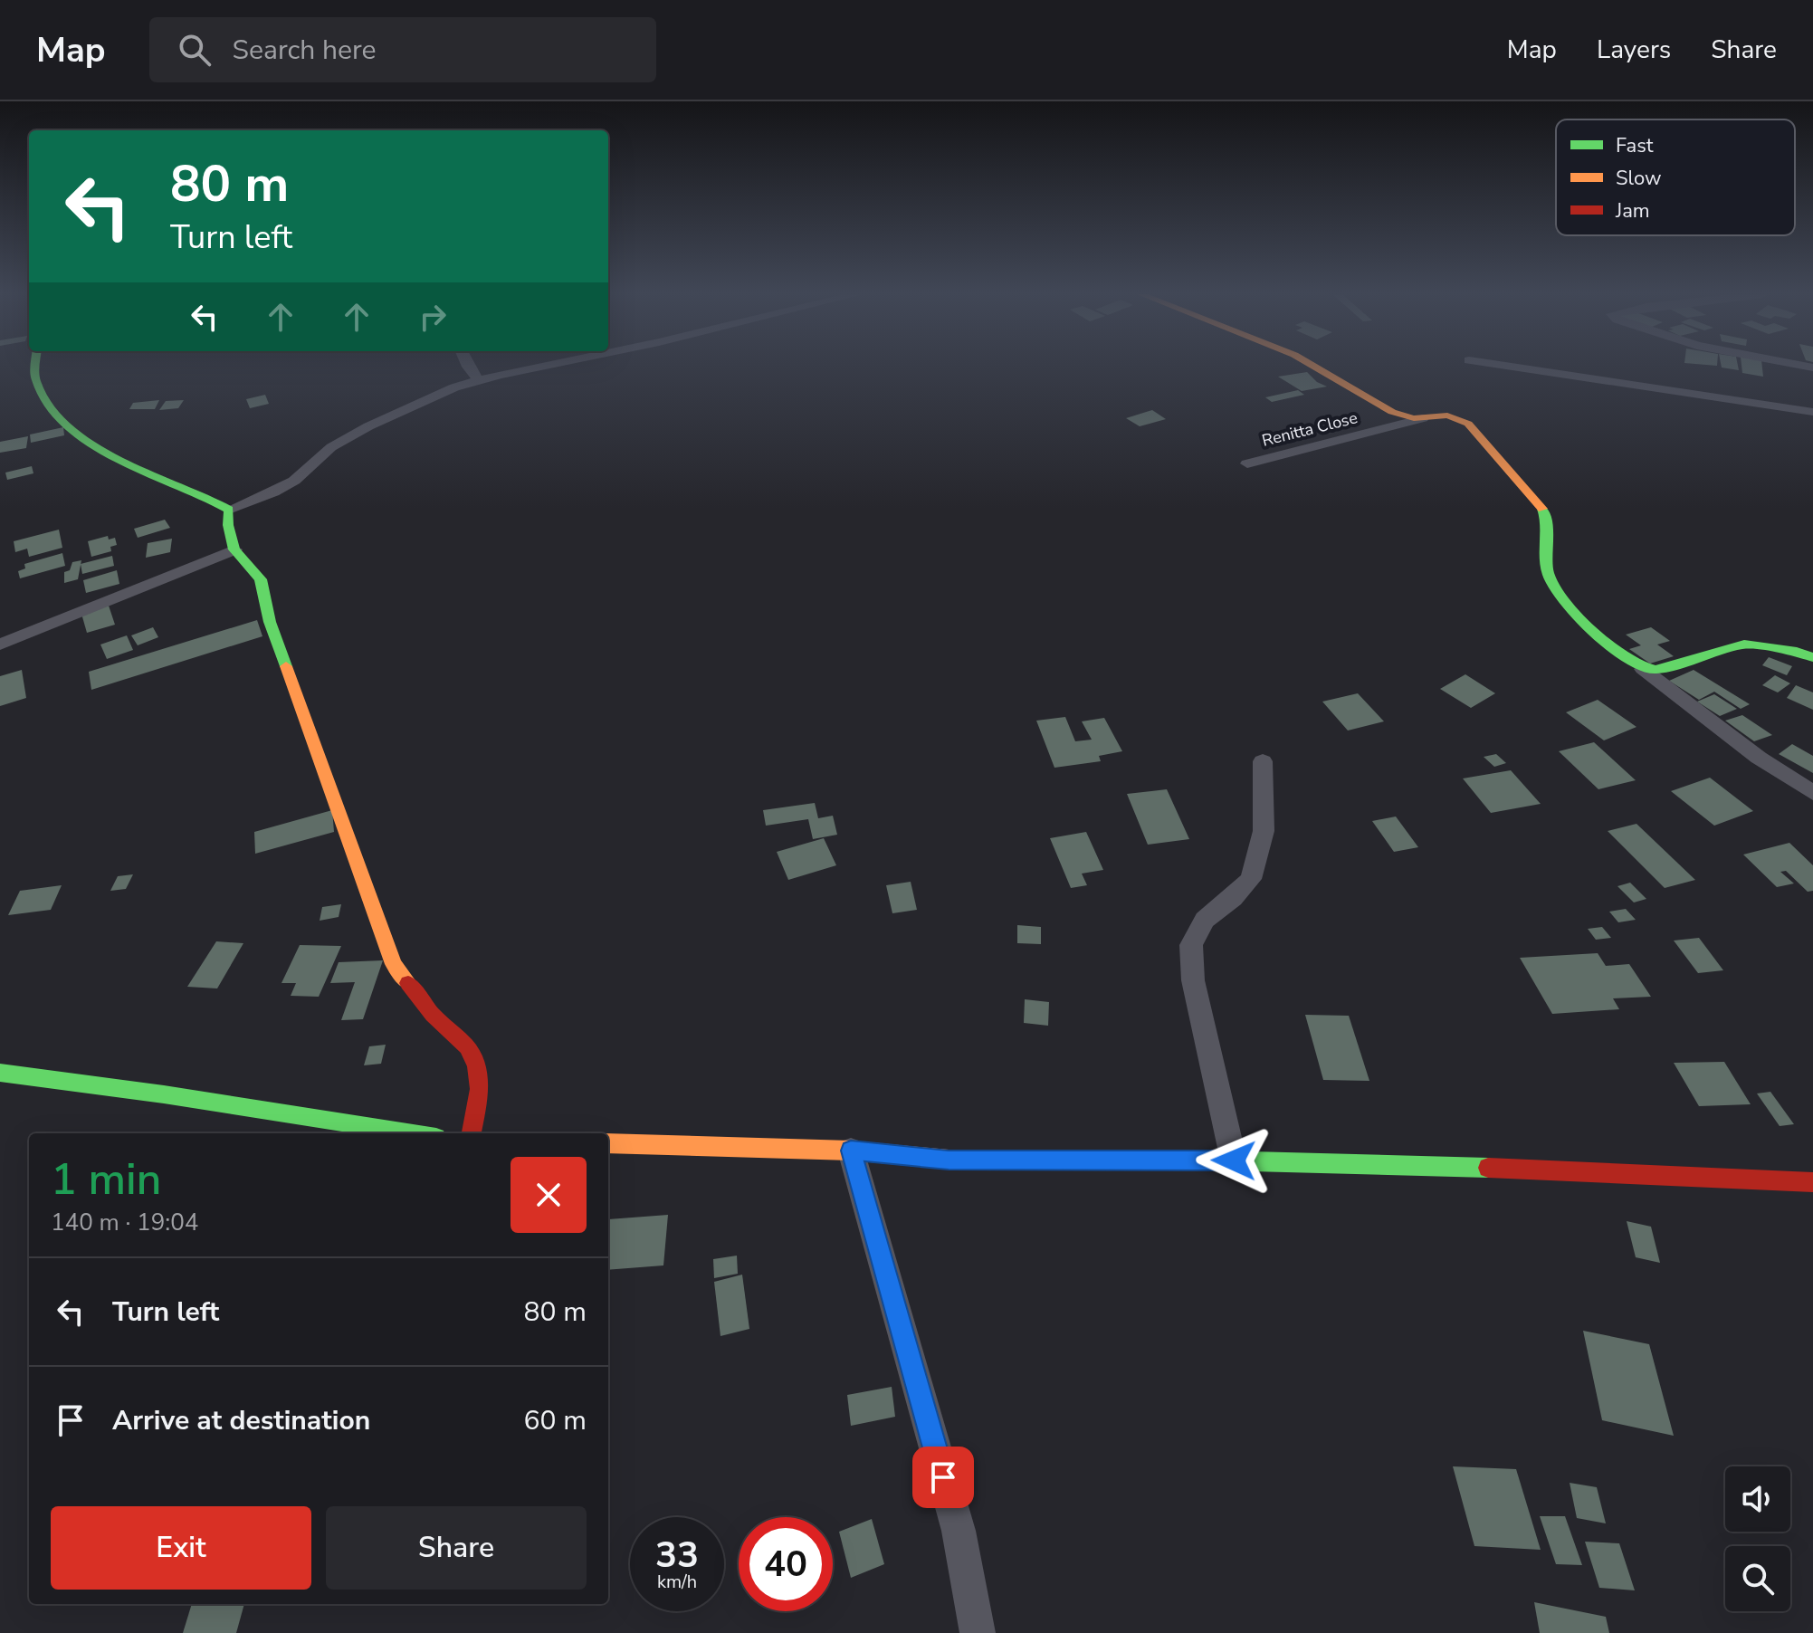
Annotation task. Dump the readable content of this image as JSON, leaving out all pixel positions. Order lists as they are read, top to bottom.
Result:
{
  "streets": {
    "street": ["Renitta Close"]
  },
  "legend": ["Fast", "Slow", "Jam"],
  "page": {
    "header": "Map",
    "search": "Search here",
    "nav": ["Map", "Layers", "Share"],
    "turn": ["80 m", "Turn left"],
    "heading": ["1 min", "140 m · 19:04"],
    "list": [
      {
        "name": "Turn left",
        "value": "80 m"
      },
      {
        "name": "Arrive at destination",
        "value": "60 m"
      }
    ],
    "buttons": ["Exit", "Share"],
    "speed": "33 km/h",
    "limit": "40"
  }
}
